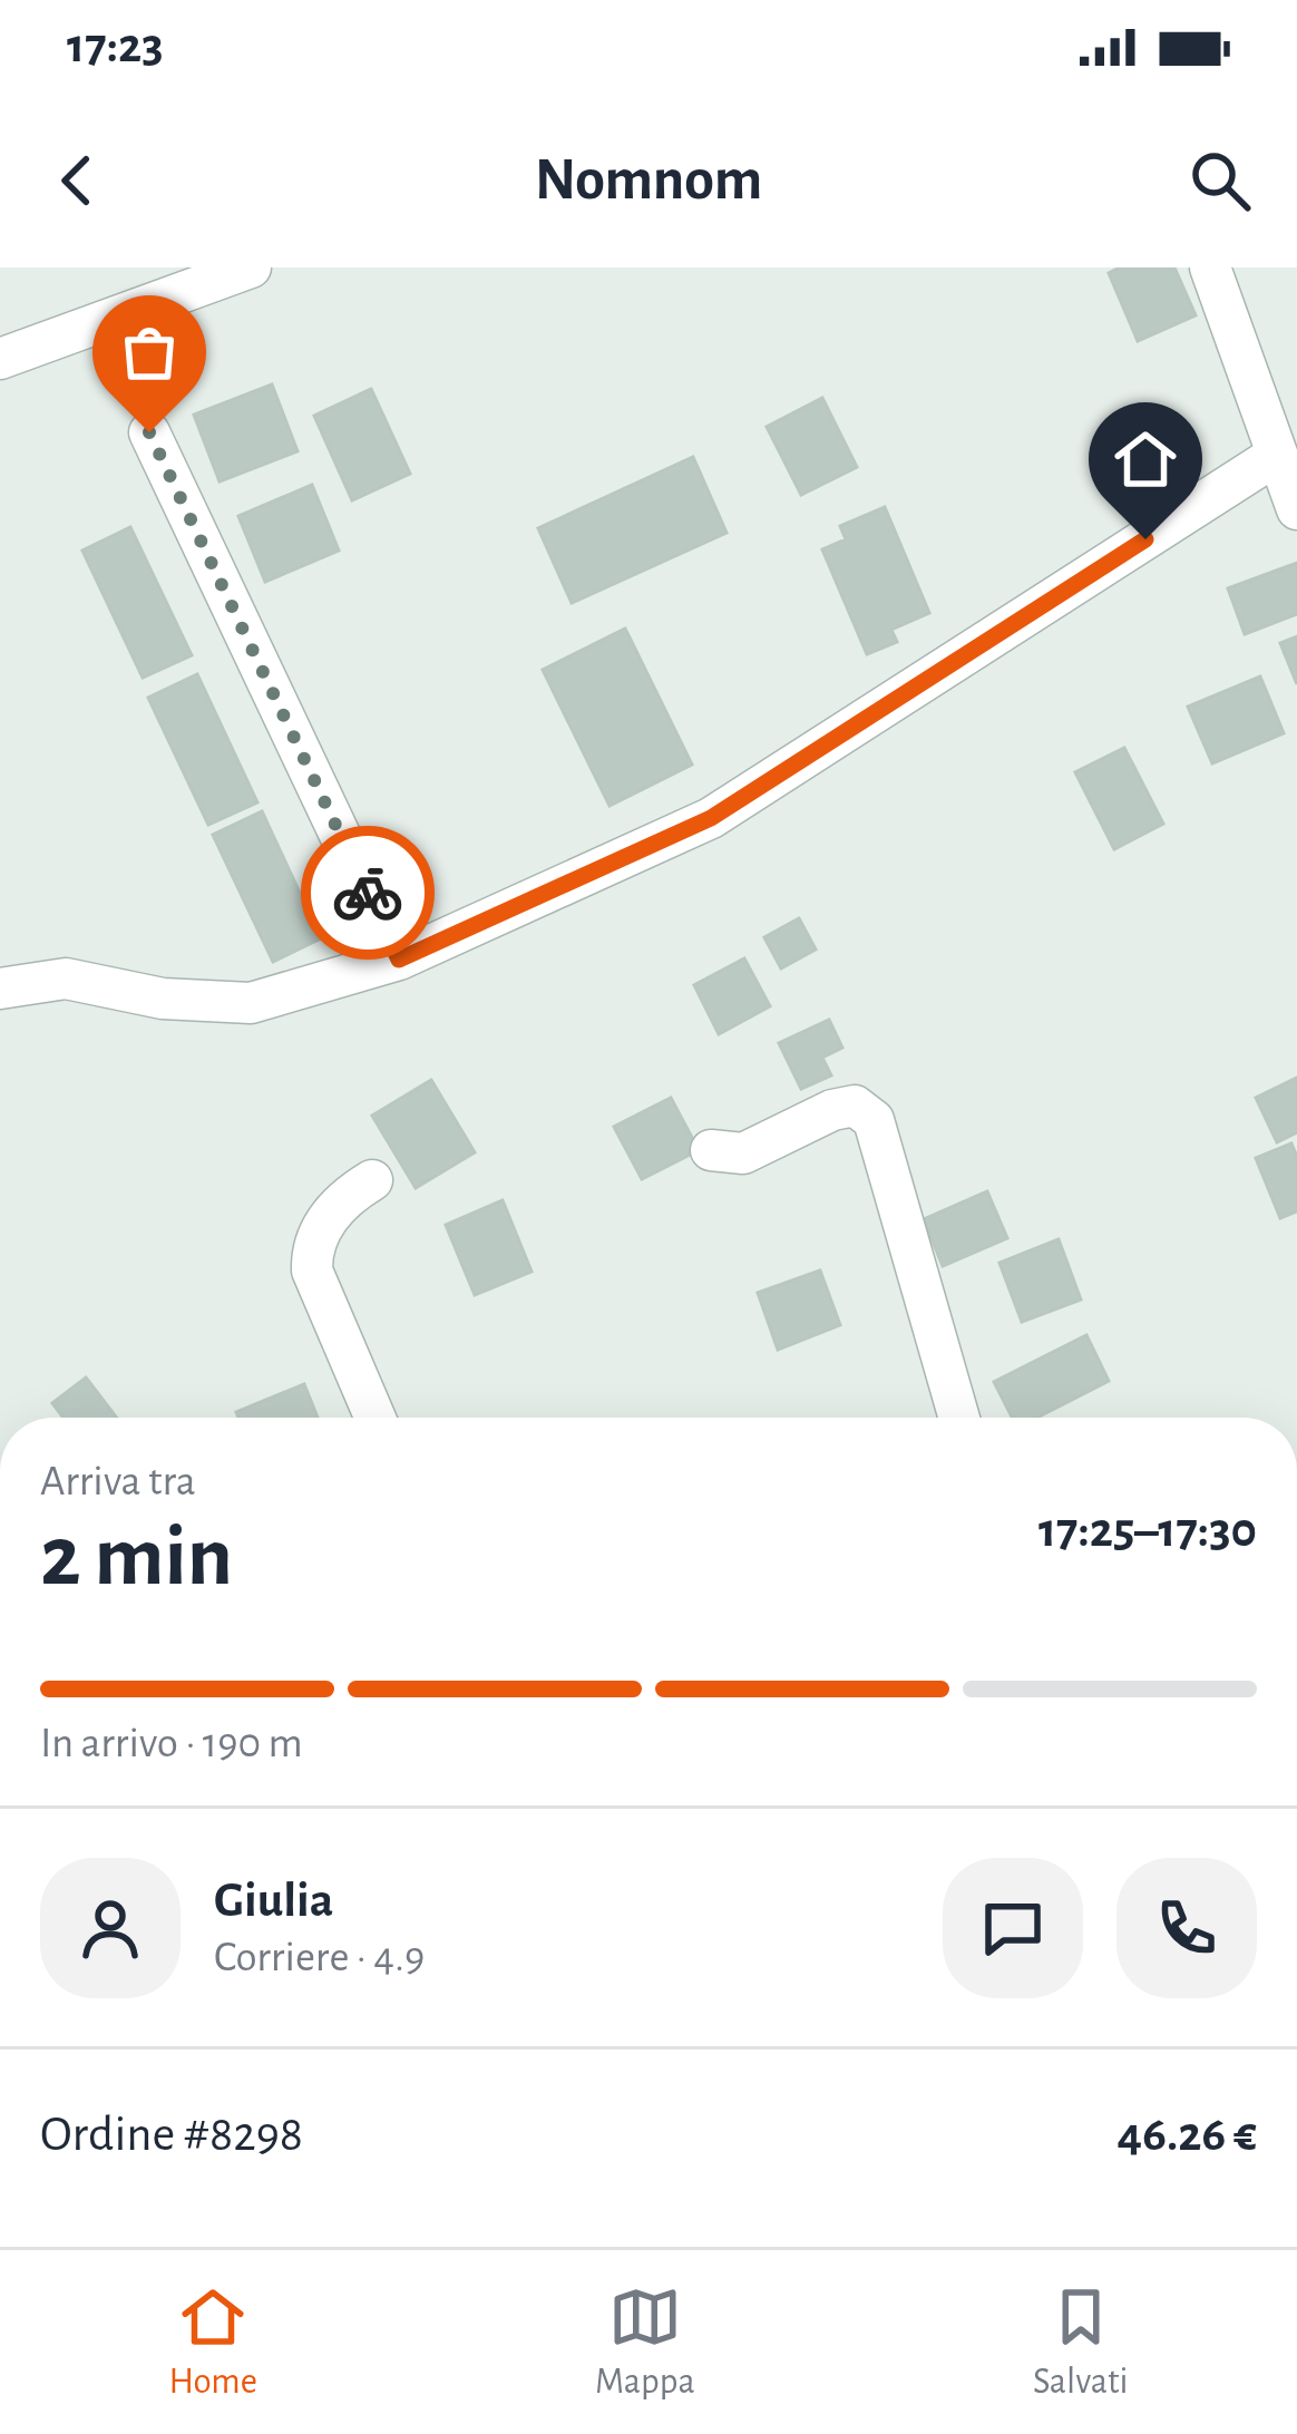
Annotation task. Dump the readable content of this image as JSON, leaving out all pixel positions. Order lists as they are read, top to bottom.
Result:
{
  "page": {
    "status": "17:23",
    "header": "Nomnom",
    "heading": ["2 min", "Arriva tra", "17:25–17:30"],
    "panel": [
      "Giulia",
      "Corriere · 4.9",
      "Ordine #8298",
      "46.26 €"
    ],
    "bar": "In arrivo · 190 m",
    "tabs": ["Home", "Mappa", "Salvati"]
  }
}
